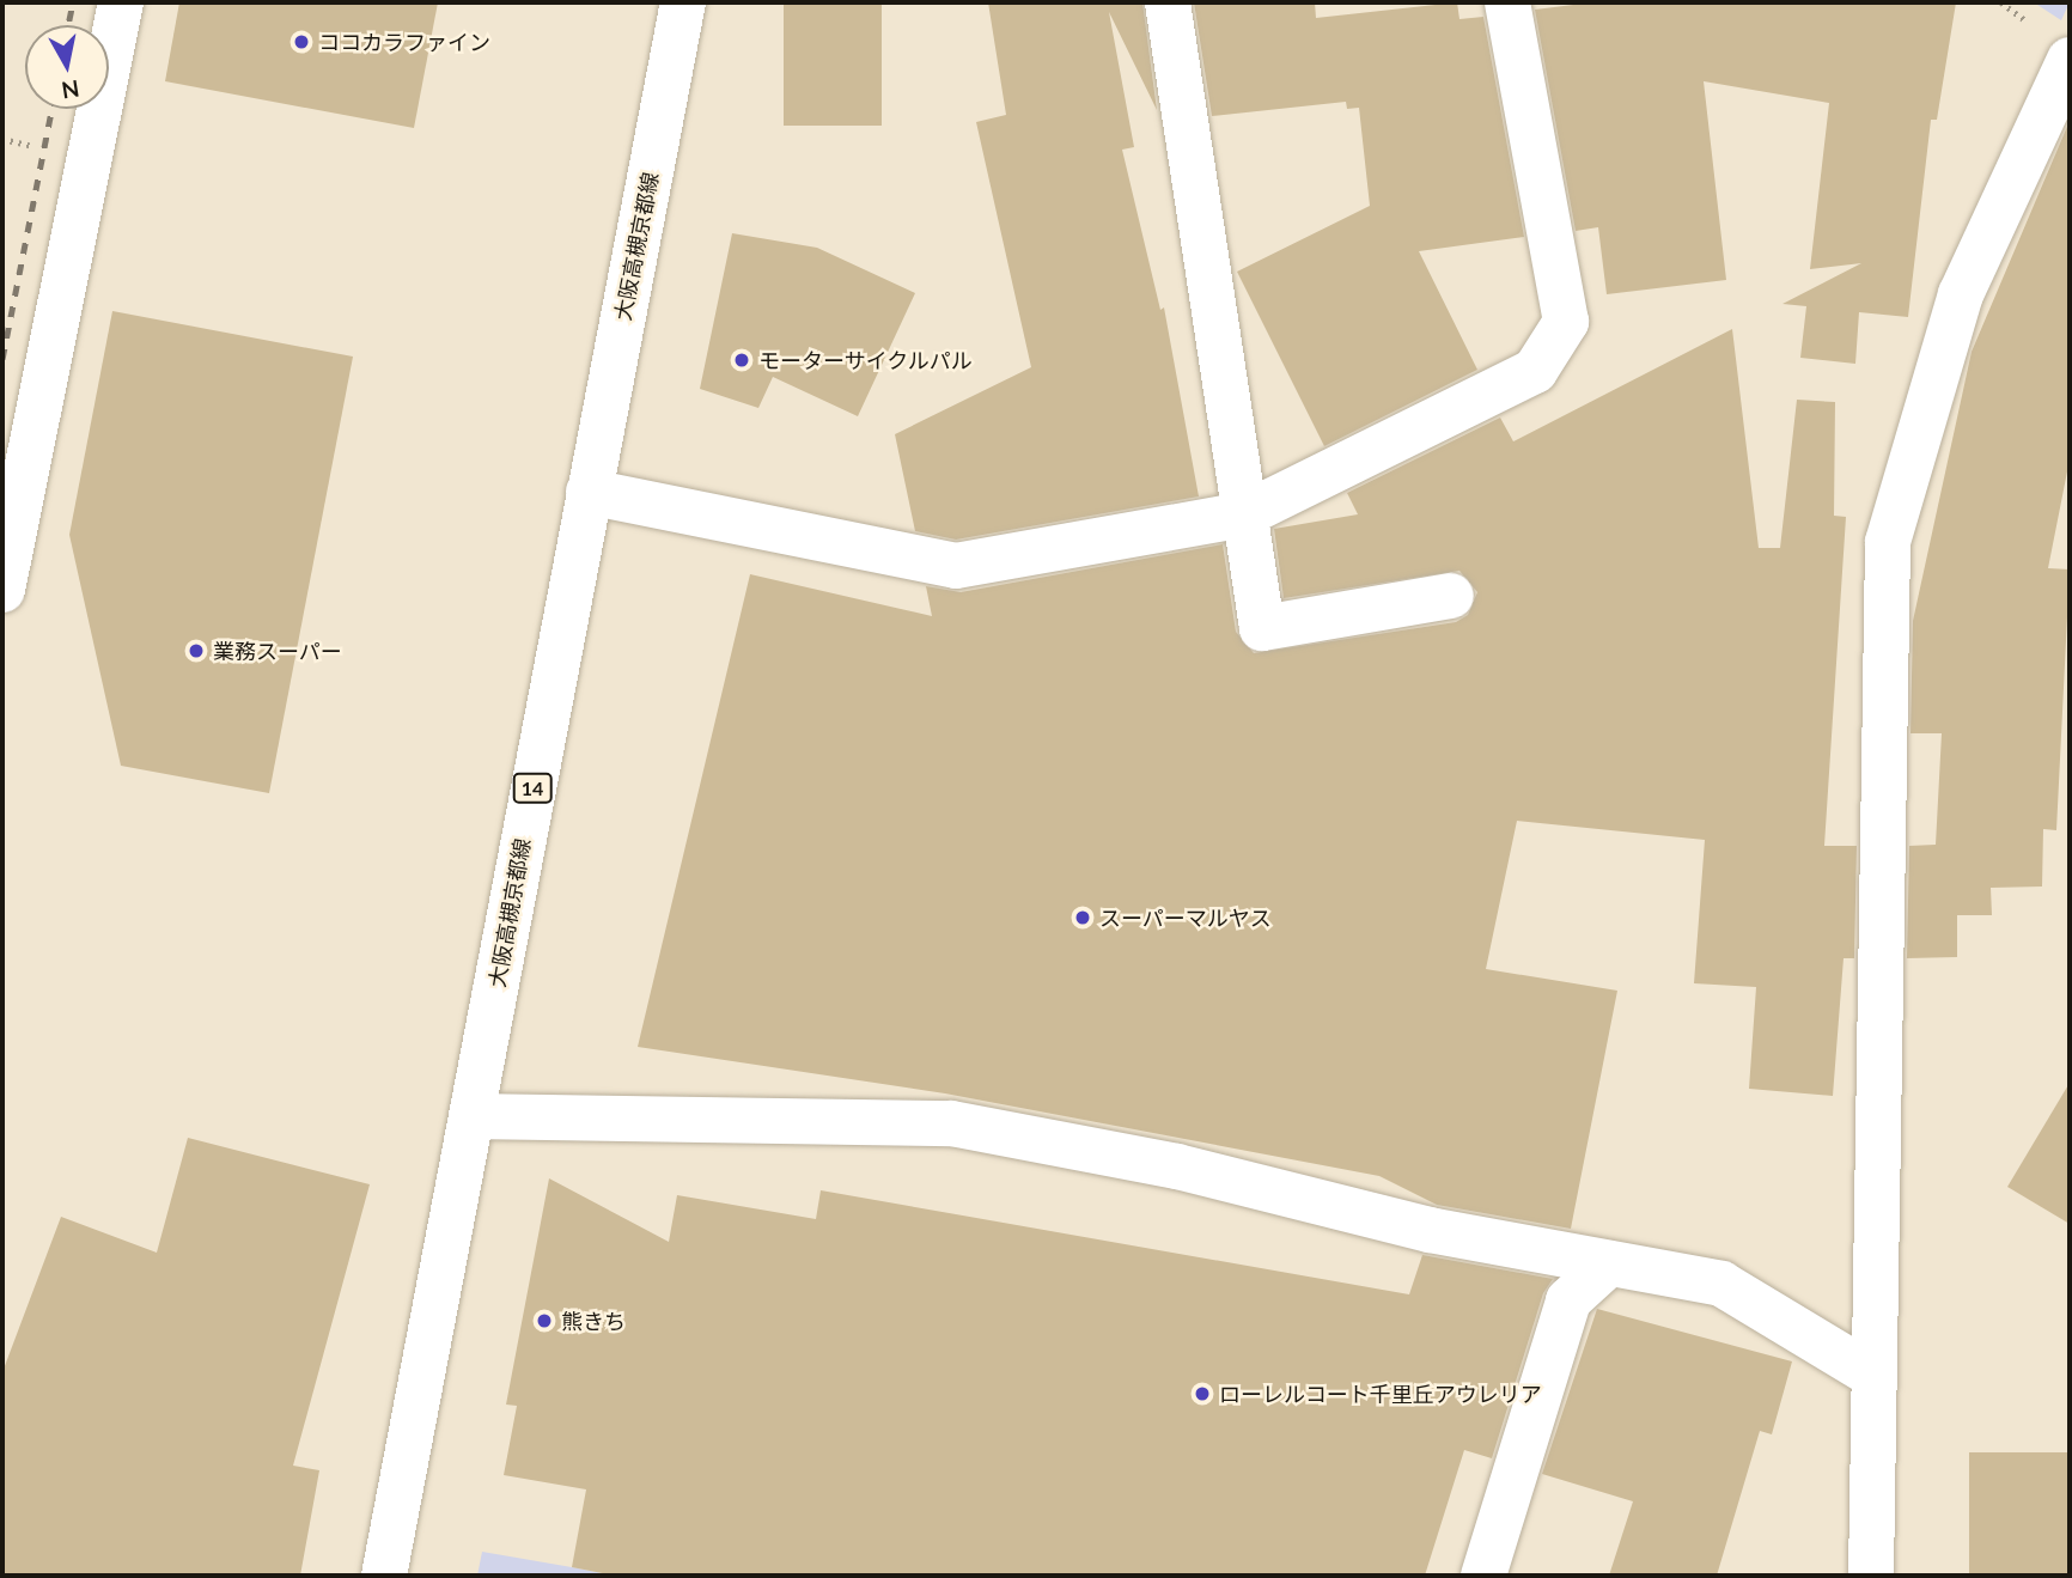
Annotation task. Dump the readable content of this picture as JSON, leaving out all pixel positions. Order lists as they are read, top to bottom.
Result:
{
  "streets": {
    "street": ["大阪高槻京都線", "14"]
  },
  "places": [
    "ココカラファイン",
    "モーターサイクルパル",
    "業務スーパー",
    "スーパーマルヤス",
    "熊きち",
    "ローレルコート千里丘アウレリア"
  ],
  "north": "bottom"
}
